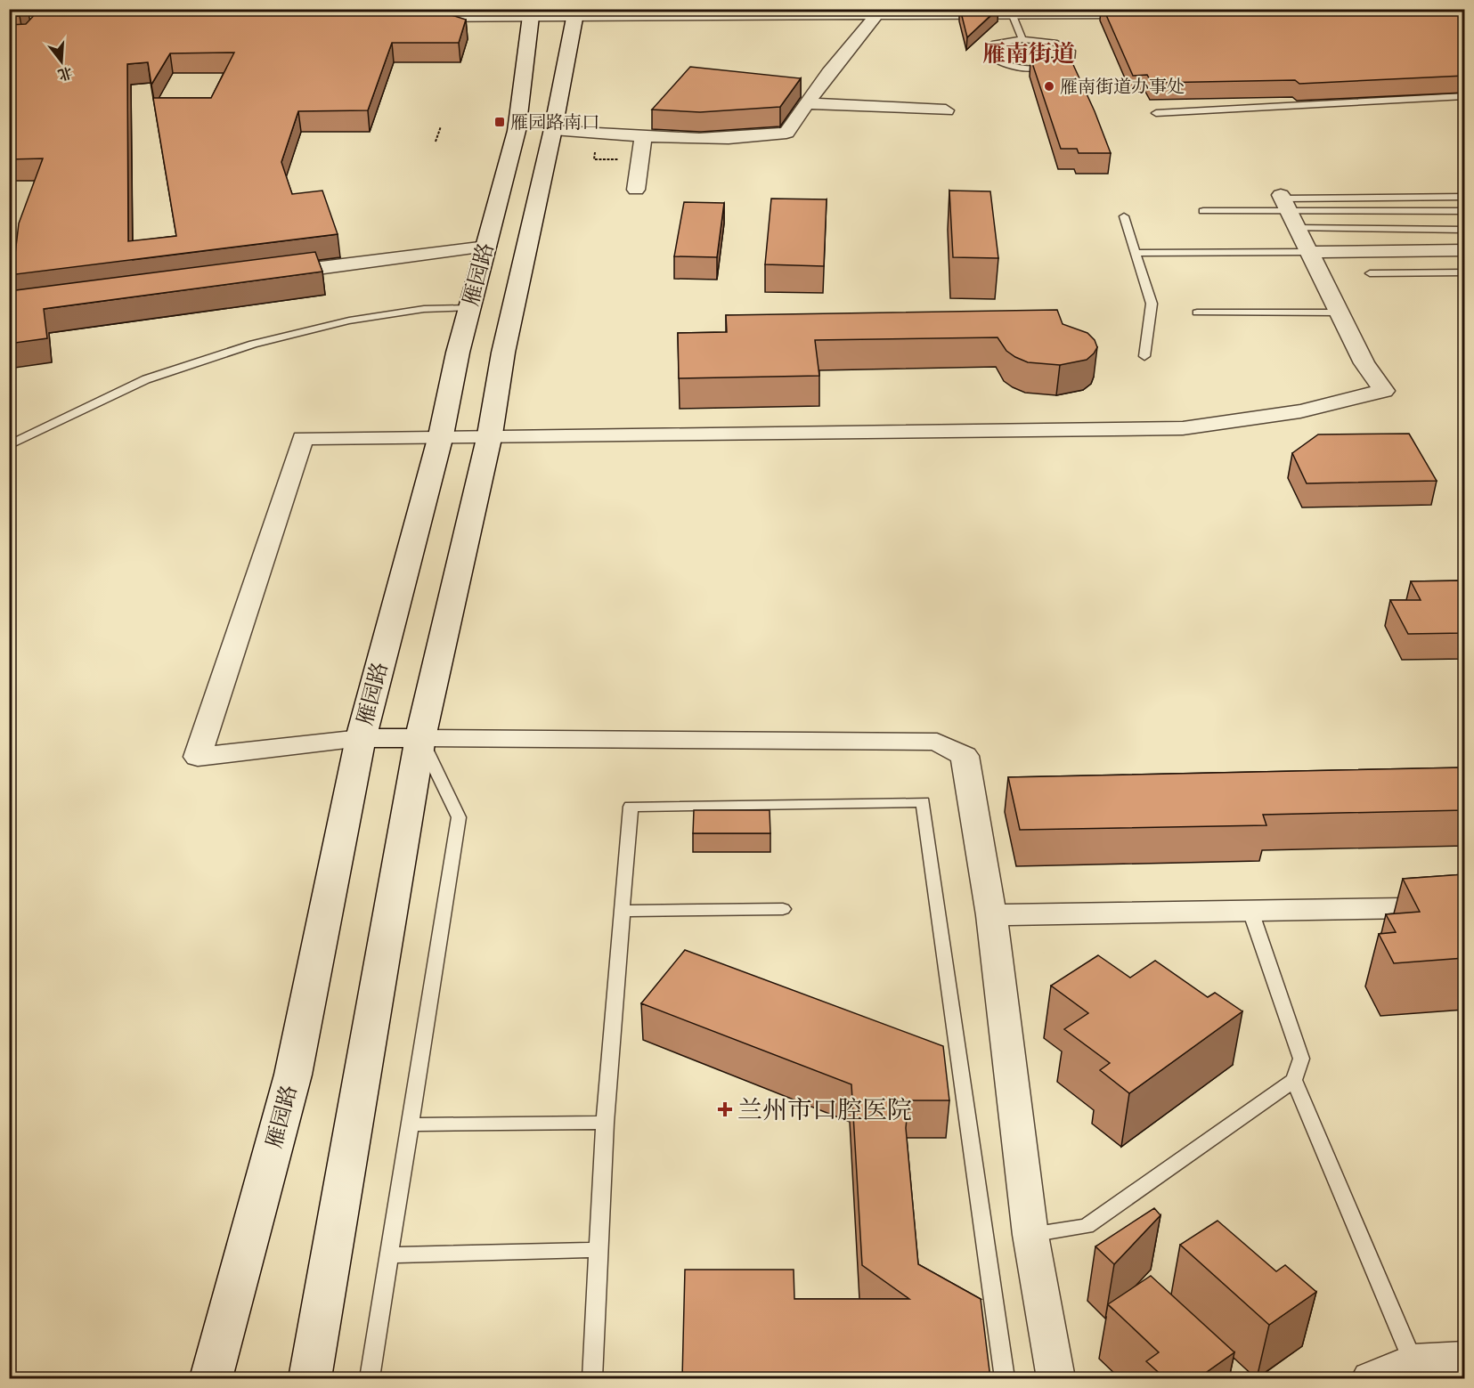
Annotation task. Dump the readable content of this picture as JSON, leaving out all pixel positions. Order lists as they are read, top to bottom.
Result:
{
  "streets": {
    "main road": ["雁园路"]
  },
  "districts": ["雁南街道"],
  "places": {
    "other": ["雁南街道办事处"],
    "transit": ["雁园路南口"],
    "health": ["兰州市口腔医院"]
  },
  "north": "bottom"
}
